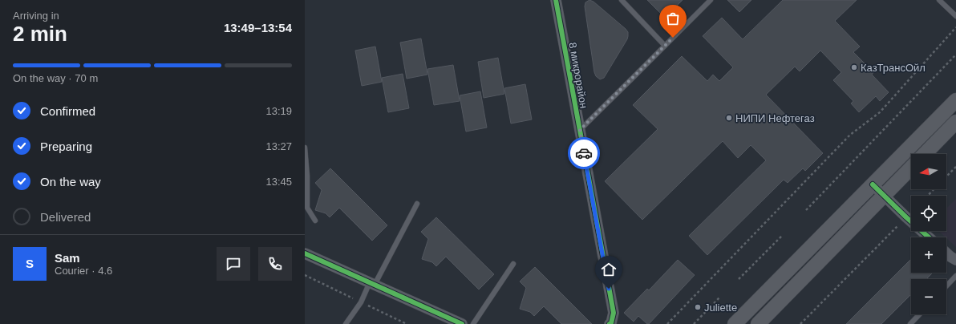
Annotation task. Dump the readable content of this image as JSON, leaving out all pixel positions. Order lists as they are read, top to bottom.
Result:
{
  "streets": {
    "street": ["8 микрорайон"]
  },
  "places": ["КазТрансОйл", "НИПИ Нефтегаз", "Juliette"],
  "north": "left",
  "page": {
    "heading": ["2 min", "Arriving in", "13:49–13:54"],
    "panel": ["Sam", "Courier · 4.6"],
    "bar": "On the way · 70 m",
    "list": [
      ["Confirmed", "13:19"],
      ["Preparing", "13:27"],
      ["On the way", "13:45"],
      "Delivered"
    ],
    "map_buttons": ["+", "−"],
    "round": "S"
  }
}
